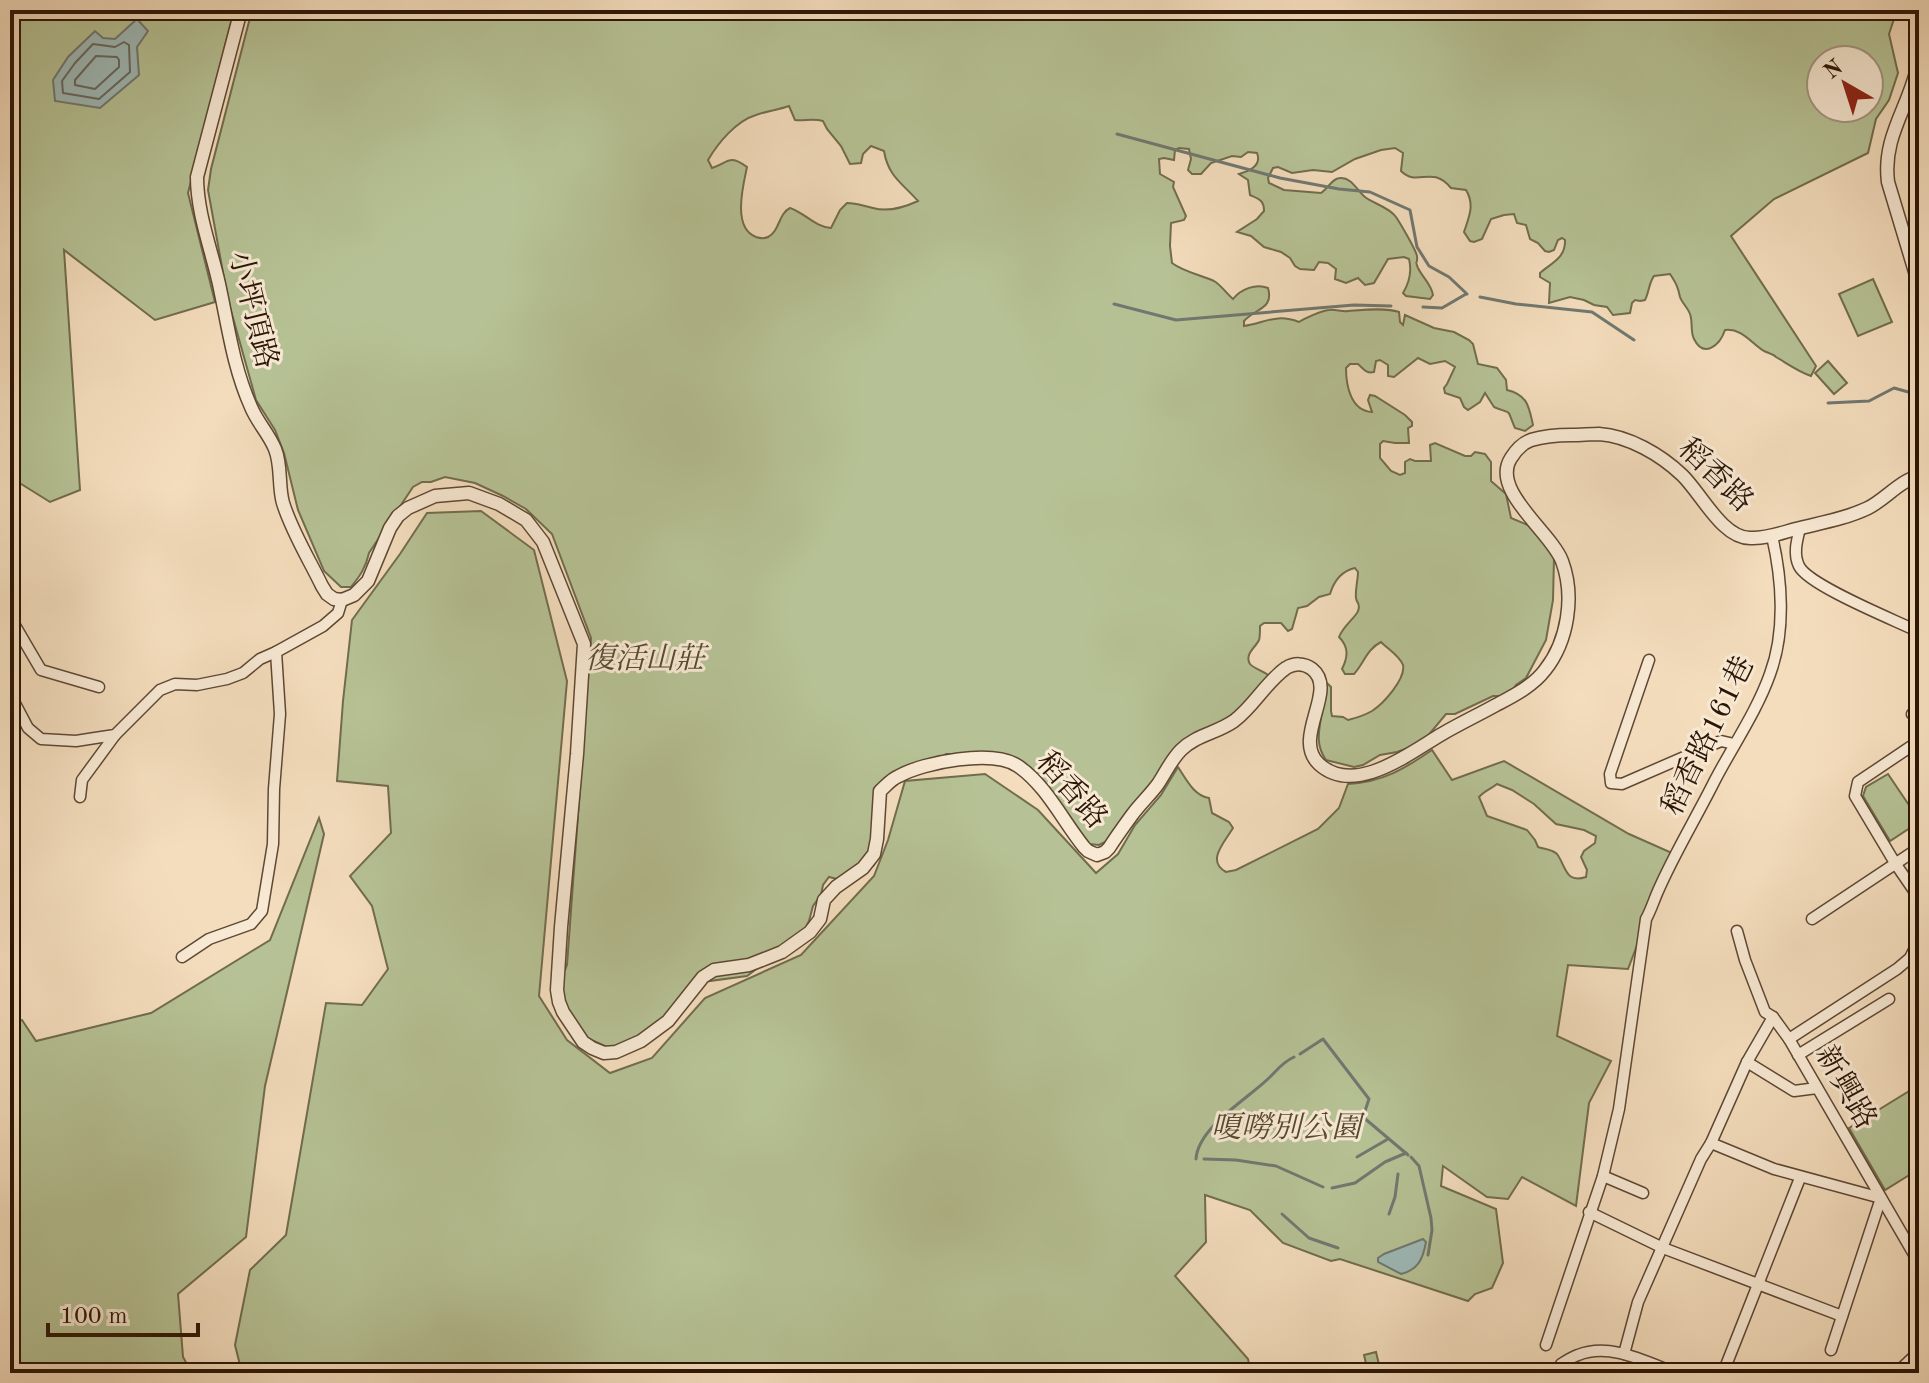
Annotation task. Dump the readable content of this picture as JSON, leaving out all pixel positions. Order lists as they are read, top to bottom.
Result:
{
  "streets": {
    "street": [
      "小坪頂路",
      "稻香路",
      "稻香路161巷",
      "新興路"
    ]
  },
  "crossings": [
    ["小坪頂路", "稻香路"],
    ["稻香路", "稻香路161巷"]
  ],
  "parks": ["復活山莊", "嗄嘮別公園"],
  "scale_bar": "100 m",
  "north": "top left"
}
